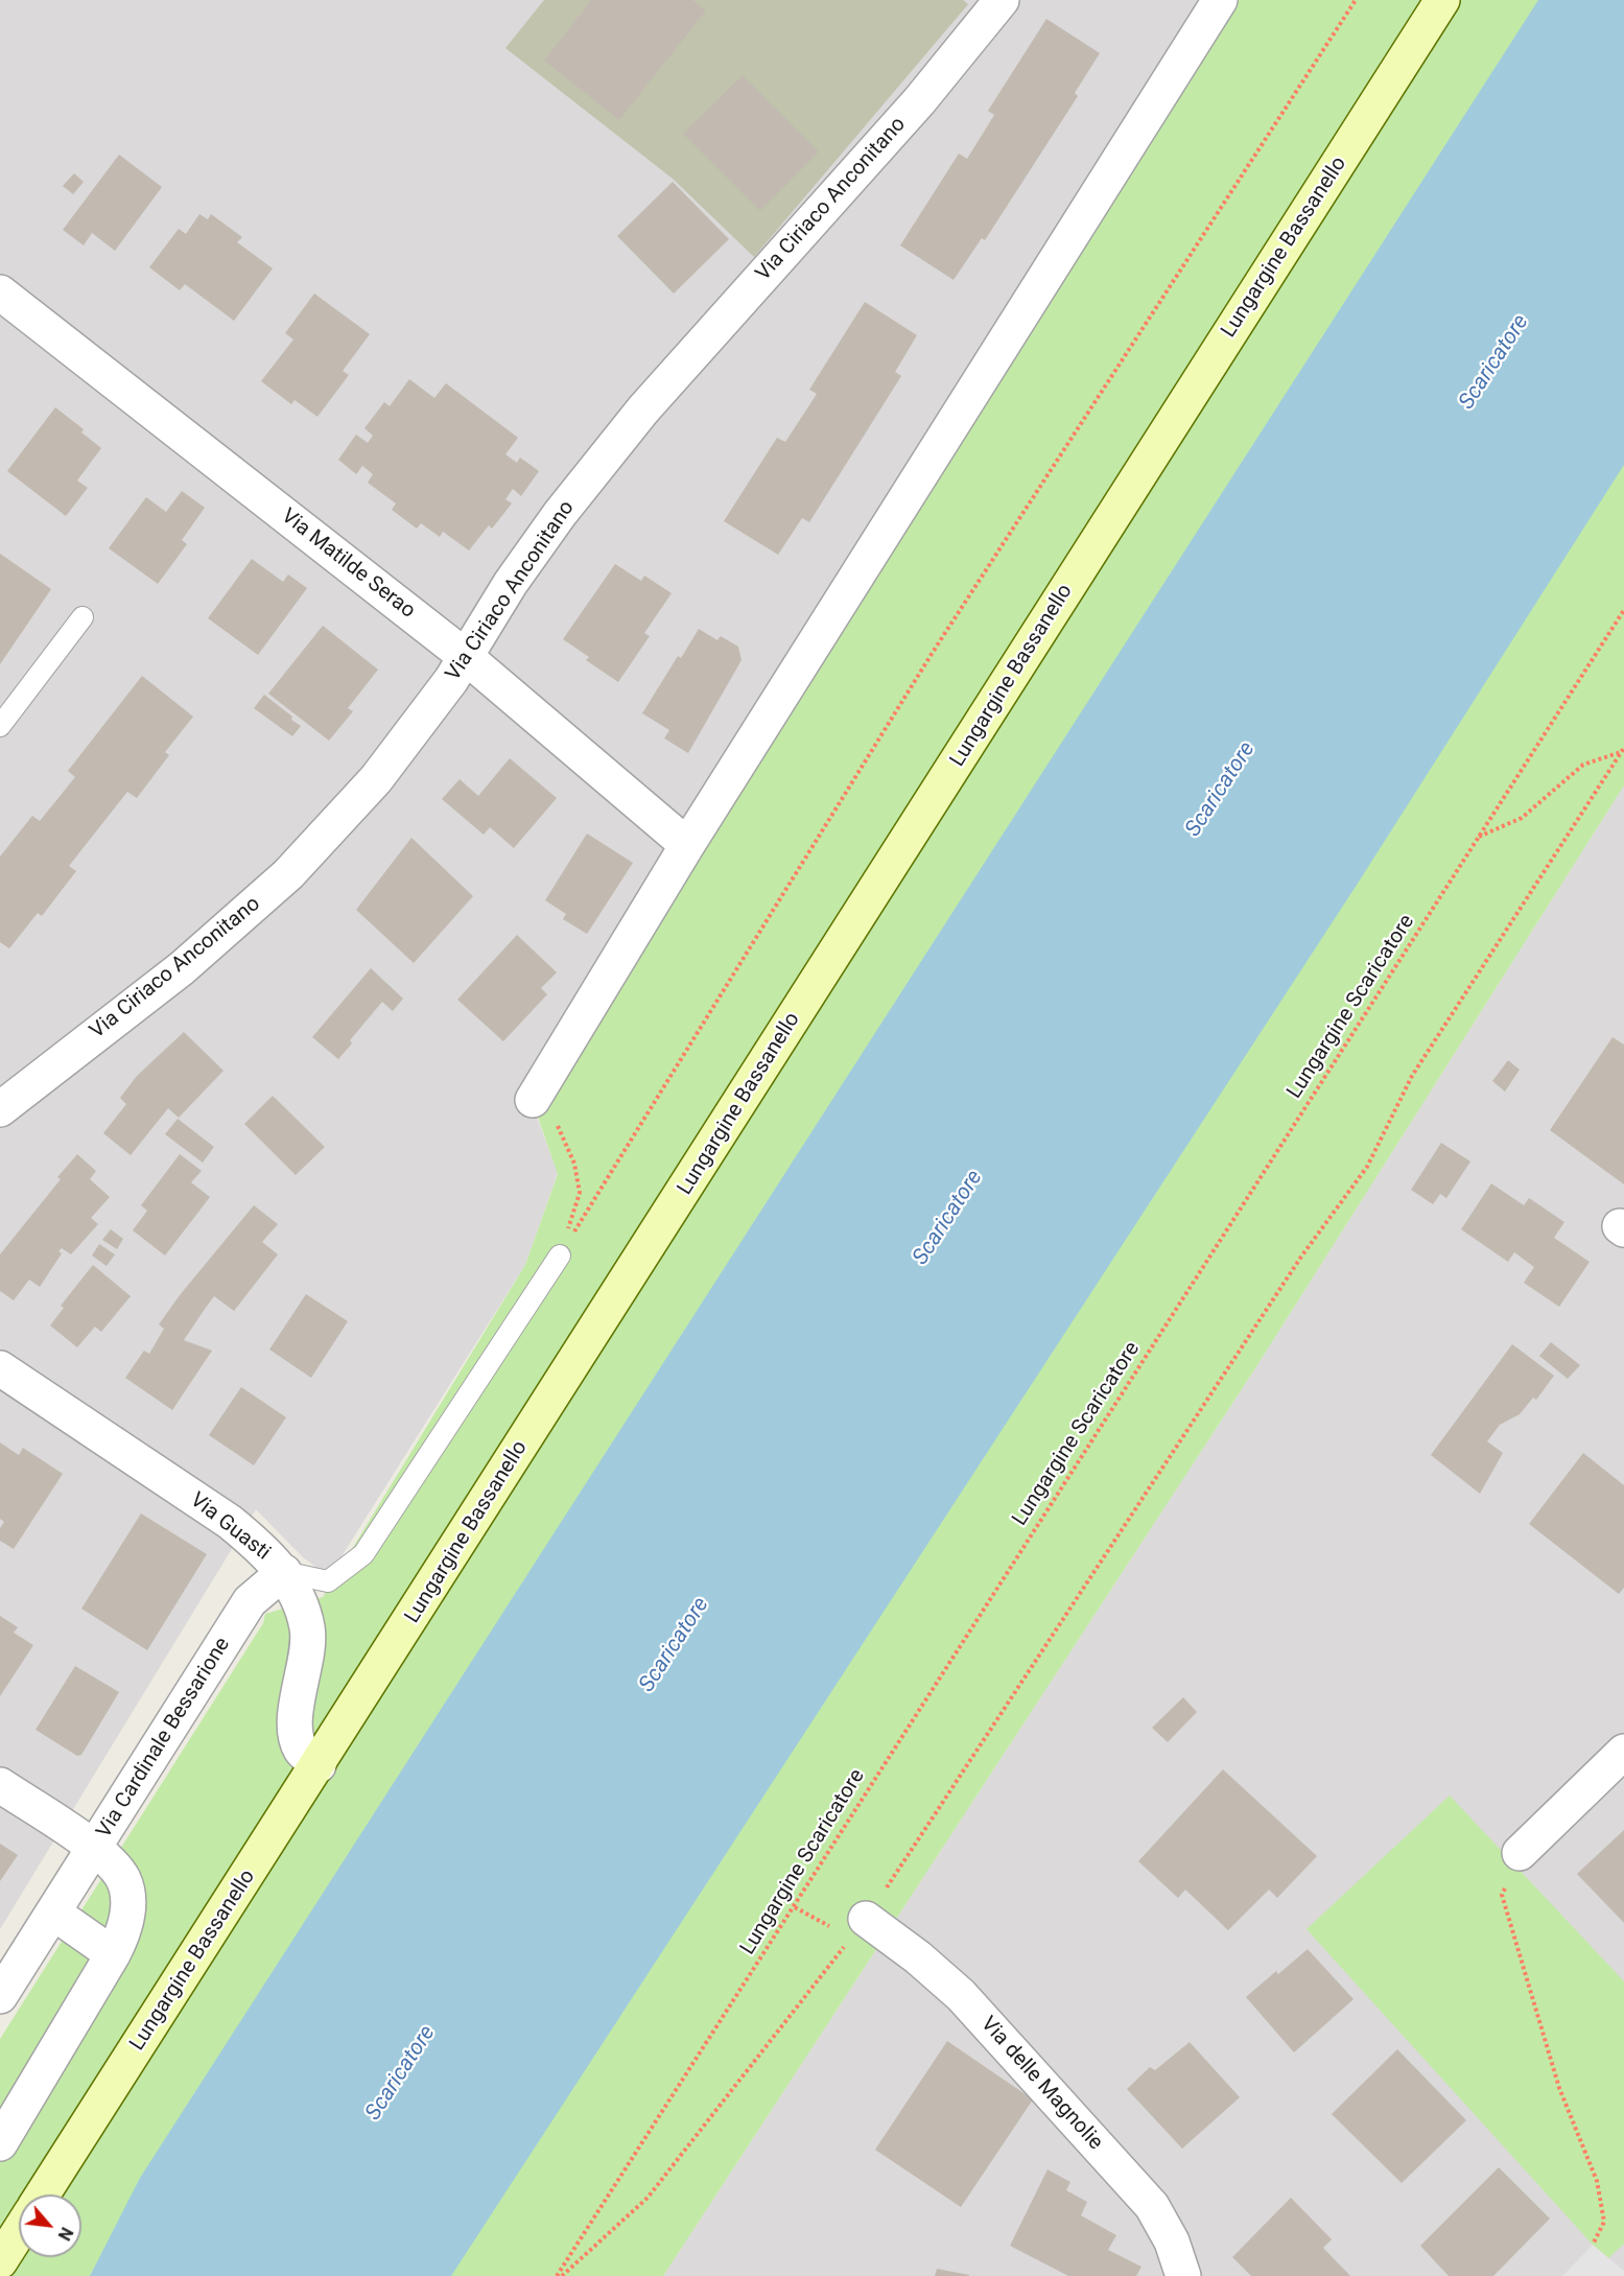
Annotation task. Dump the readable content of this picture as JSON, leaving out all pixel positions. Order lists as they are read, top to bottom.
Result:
{
  "streets": {
    "street": [
      "Via Ciriaco Anconitano",
      "Lungargine Bassanello",
      "Via Matilde Serao",
      "Via Guasti",
      "Via Cardinale Bessarione",
      "Via delle Magnolie"
    ],
    "path": ["Lungargine Scaricatore"]
  },
  "crossings": [
    ["Via Ciriaco Anconitano", "Via Matilde Serao"],
    ["Lungargine Bassanello", "Via Guasti"],
    ["Via Guasti", "Via Cardinale Bessarione"]
  ],
  "water": ["Scaricatore"],
  "north": "bottom right"
}
